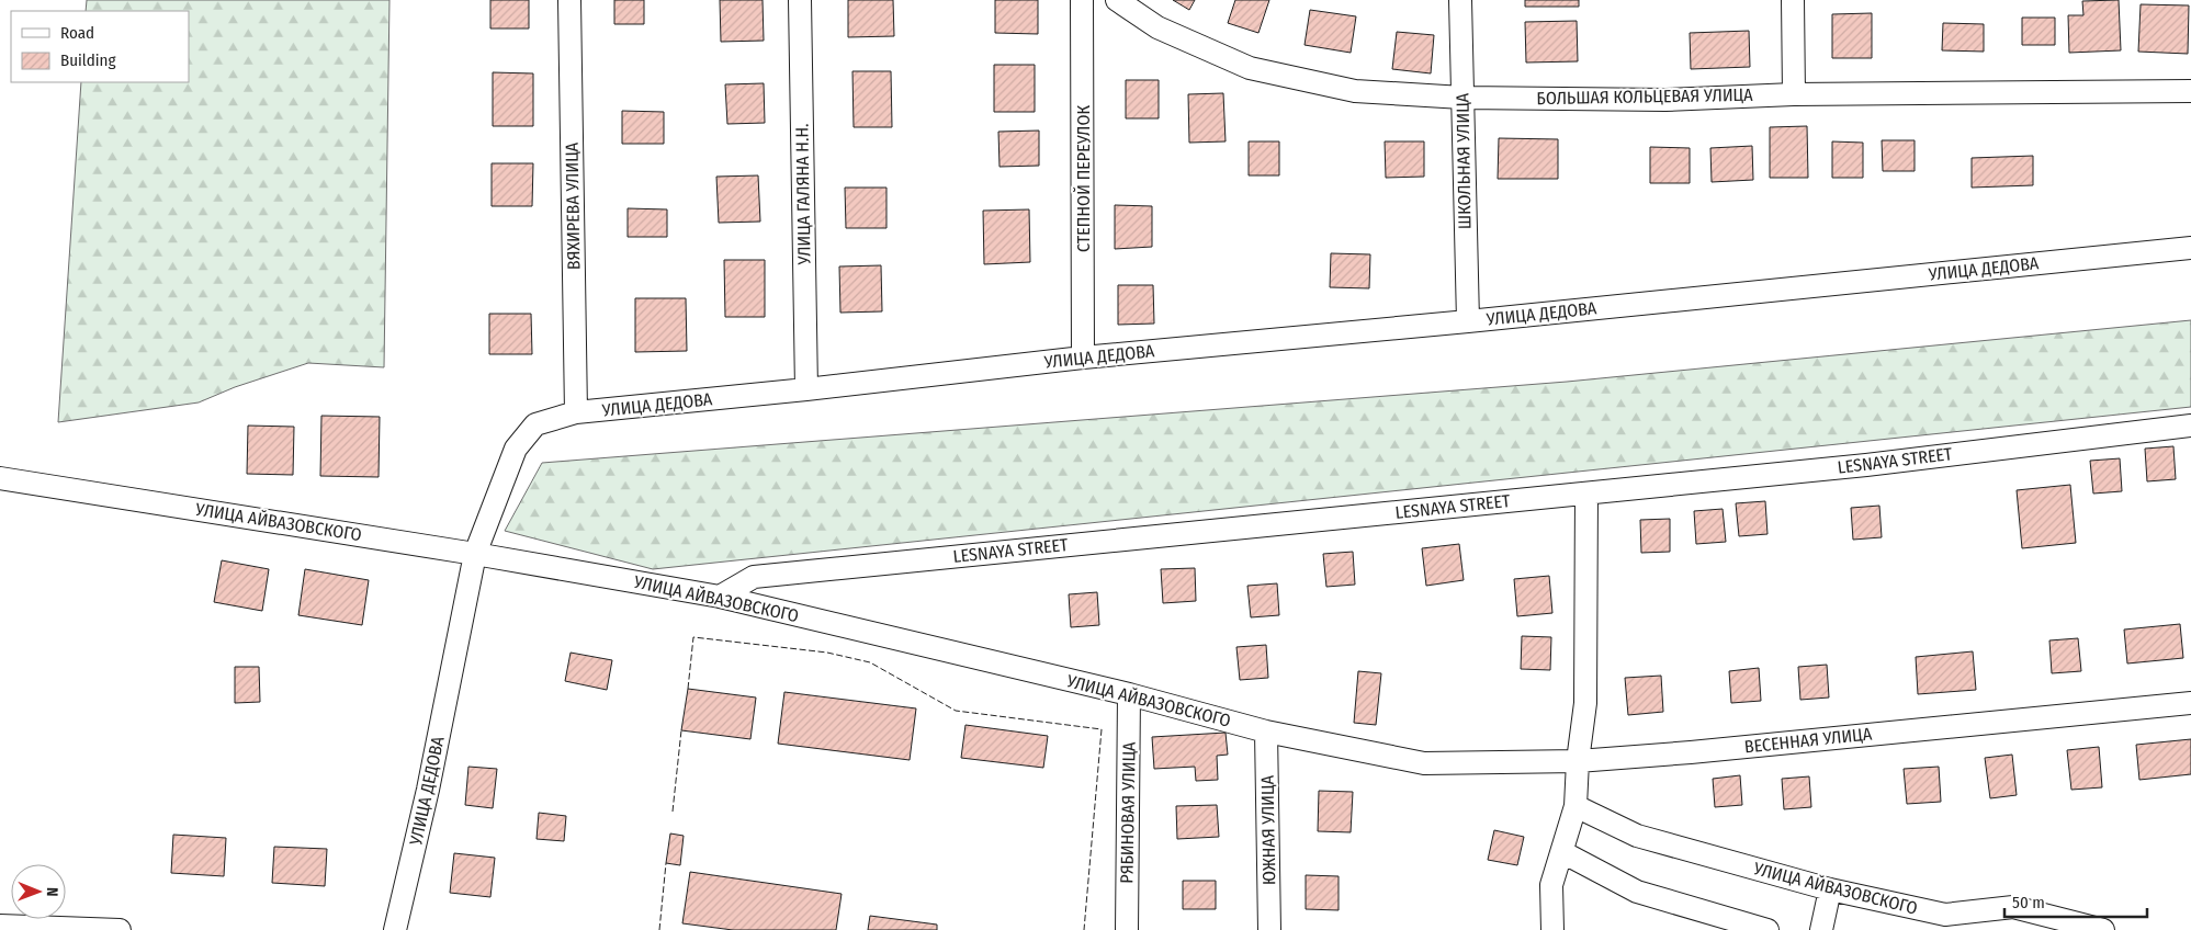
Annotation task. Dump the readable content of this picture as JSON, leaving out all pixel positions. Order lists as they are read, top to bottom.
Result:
{
  "streets": {
    "street": [
      "БОЛЬШАЯ КОЛЬЦЕВАЯ УЛИЦА",
      "ШКОЛЬНАЯ УЛИЦА",
      "СТЕПНОЙ ПЕРЕУЛОК",
      "УЛИЦА ГАЛЯНА Н.Н.",
      "ВЯХИРЕВА УЛИЦА",
      "УЛИЦА ДЕДОВА",
      "LESNAYA STREET",
      "УЛИЦА АЙВАЗОВСКОГО",
      "ВЕСЕННАЯ УЛИЦА",
      "РЯБИНОВАЯ УЛИЦА",
      "ЮЖНАЯ УЛИЦА"
    ]
  },
  "crossings": [
    ["БОЛЬШАЯ КОЛЬЦЕВАЯ УЛИЦА", "ШКОЛЬНАЯ УЛИЦА"],
    ["ШКОЛЬНАЯ УЛИЦА", "УЛИЦА ДЕДОВА"],
    ["СТЕПНОЙ ПЕРЕУЛОК", "УЛИЦА ДЕДОВА"],
    ["УЛИЦА ГАЛЯНА Н.Н.", "УЛИЦА ДЕДОВА"],
    ["ВЯХИРЕВА УЛИЦА", "УЛИЦА ДЕДОВА"],
    ["УЛИЦА ДЕДОВА", "УЛИЦА АЙВАЗОВСКОГО"],
    ["LESNAYA STREET", "УЛИЦА АЙВАЗОВСКОГО"],
    ["УЛИЦА АЙВАЗОВСКОГО", "ВЕСЕННАЯ УЛИЦА"],
    ["УЛИЦА АЙВАЗОВСКОГО", "РЯБИНОВАЯ УЛИЦА"],
    ["УЛИЦА АЙВАЗОВСКОГО", "ЮЖНАЯ УЛИЦА"]
  ],
  "legend": ["Road", "Building"],
  "scale_bar": "50 m",
  "north": "right"
}
